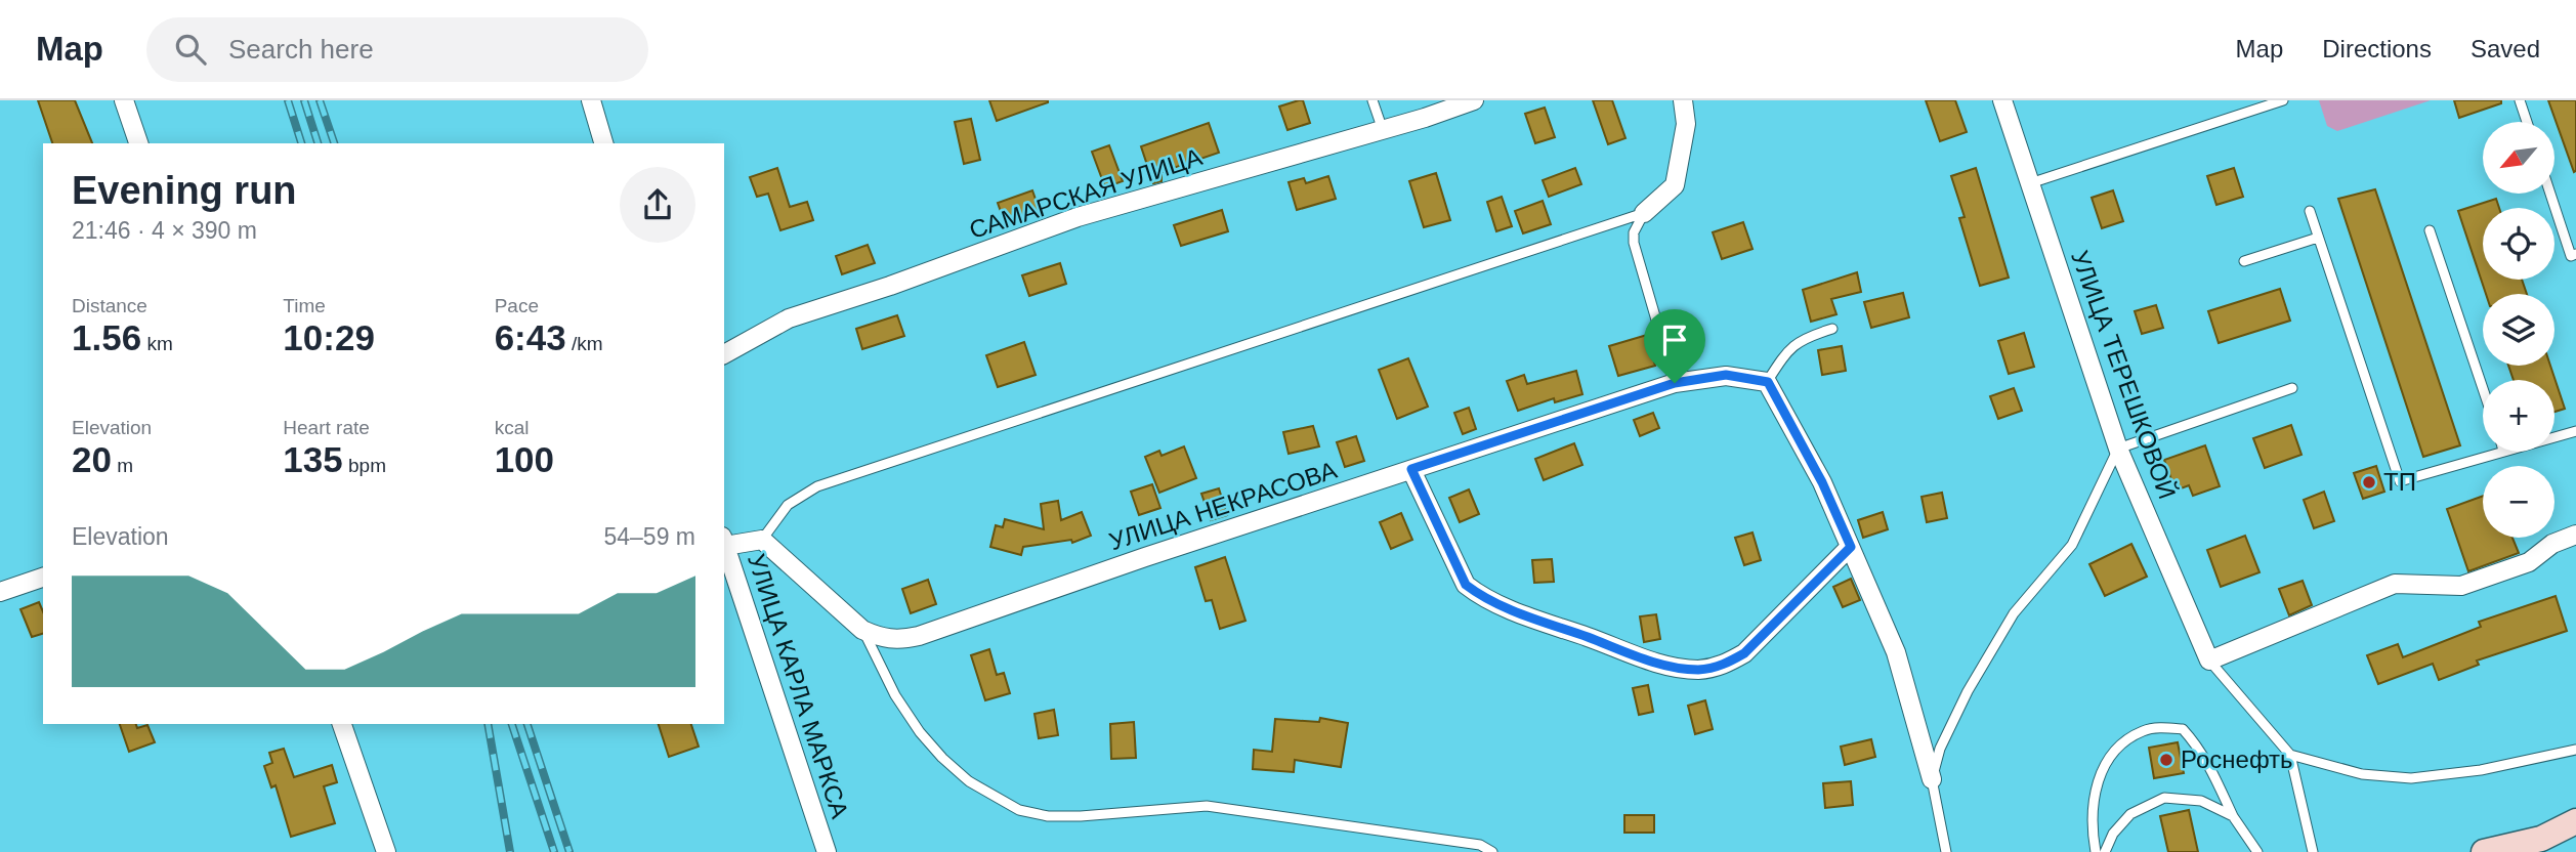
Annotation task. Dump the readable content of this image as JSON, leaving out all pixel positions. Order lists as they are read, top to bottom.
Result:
{
  "streets": {
    "street": [
      "САМАРСКАЯ УЛИЦА",
      "УЛИЦА ТЕРЕШКОВОЙ",
      "УЛИЦА НЕКРАСОВА",
      "УЛИЦА КАРЛА МАРКСА"
    ]
  },
  "places": ["ТП", "Роснефть"],
  "north": "bottom left",
  "page": {
    "header": "Map",
    "search": "Search here",
    "nav": ["Map", "Directions", "Saved"],
    "map_buttons": ["+", "−"],
    "heading": ["Evening run", "21:46 · 4 × 390 m"],
    "stats": [
      ["Distance", "1.56 km"],
      ["Time", "10:29"],
      ["Pace", "6:43 /km"],
      ["Elevation", "20 m"],
      ["Heart rate", "135 bpm"],
      ["kcal", "100"]
    ],
    "chart": ["Elevation", "54–59 m"]
  }
}
